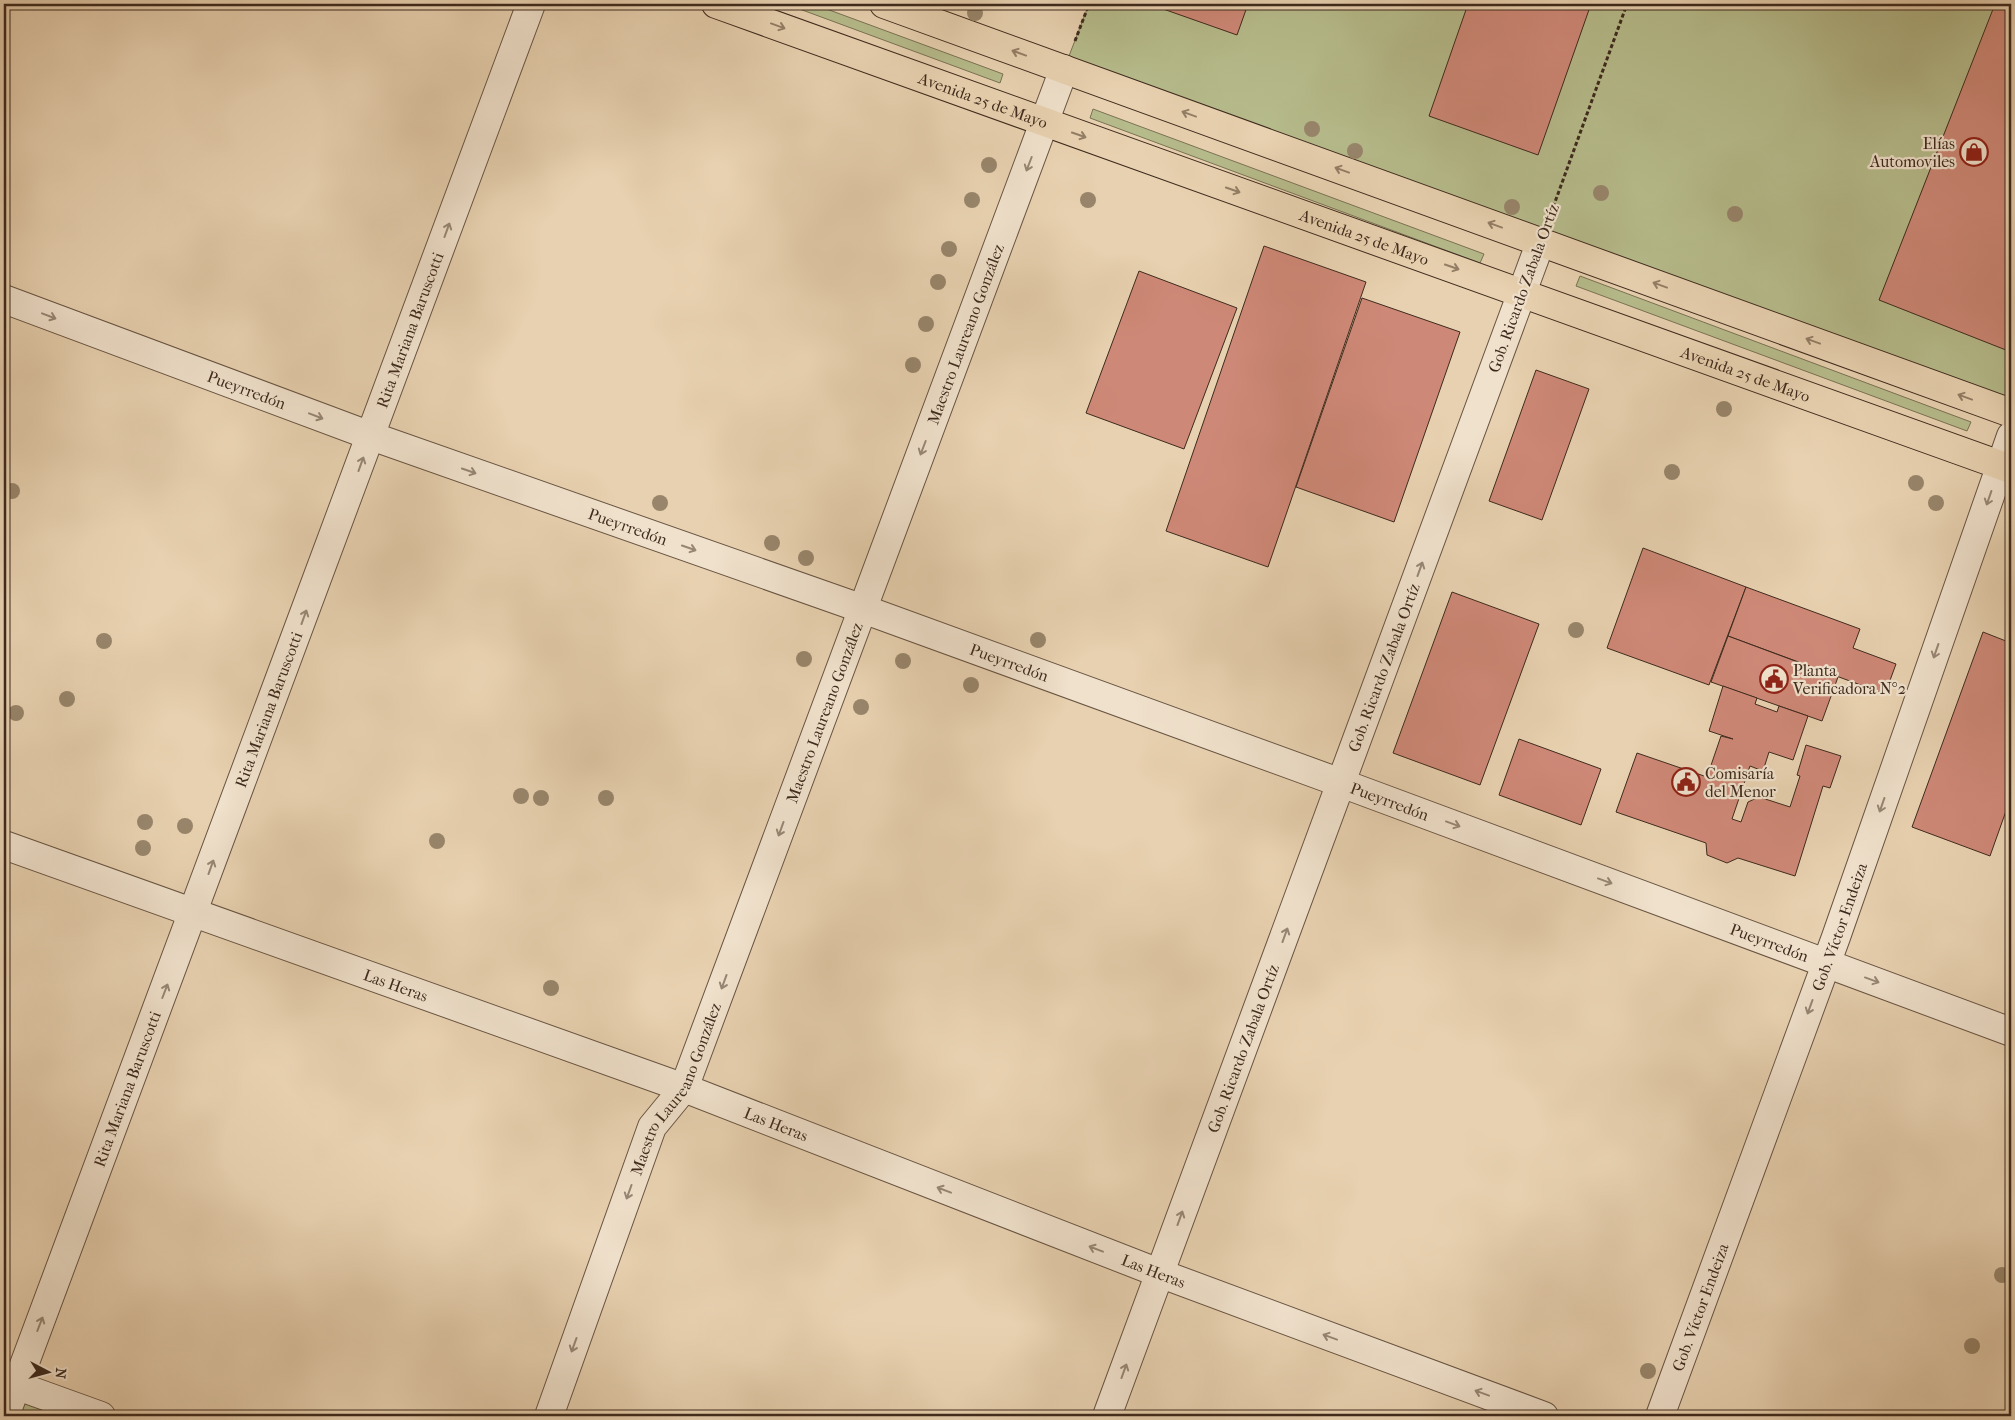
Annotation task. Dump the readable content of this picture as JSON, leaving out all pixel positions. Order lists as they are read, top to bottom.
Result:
{
  "streets": {
    "main road": ["Avenida 25 de Mayo"],
    "street": [
      "Gob. Ricardo Zabala Ortíz",
      "Rita Mariana Baruscotti",
      "Maestro Laureano González",
      "Pueyrredón",
      "Gob. Víctor Endeiza",
      "Las Heras"
    ]
  },
  "crossings": [
    ["Avenida 25 de Mayo", "Gob. Ricardo Zabala Ortíz"],
    ["Avenida 25 de Mayo", "Maestro Laureano González"],
    ["Avenida 25 de Mayo", "Gob. Víctor Endeiza"],
    ["Gob. Ricardo Zabala Ortíz", "Pueyrredón"],
    ["Gob. Ricardo Zabala Ortíz", "Las Heras"],
    ["Rita Mariana Baruscotti", "Pueyrredón"],
    ["Rita Mariana Baruscotti", "Las Heras"],
    ["Maestro Laureano González", "Pueyrredón"],
    ["Maestro Laureano González", "Las Heras"],
    ["Pueyrredón", "Gob. Víctor Endeiza"]
  ],
  "one_way": [
    "Gob. Ricardo Zabala Ortíz",
    "Rita Mariana Baruscotti",
    "Maestro Laureano González",
    "Pueyrredón",
    "Gob. Víctor Endeiza",
    "Las Heras"
  ],
  "places": {
    "shop": ["Elías Automoviles"],
    "public building": ["Planta Verificadora N°2", "Comisaría del Menor"]
  },
  "north": "right"
}
